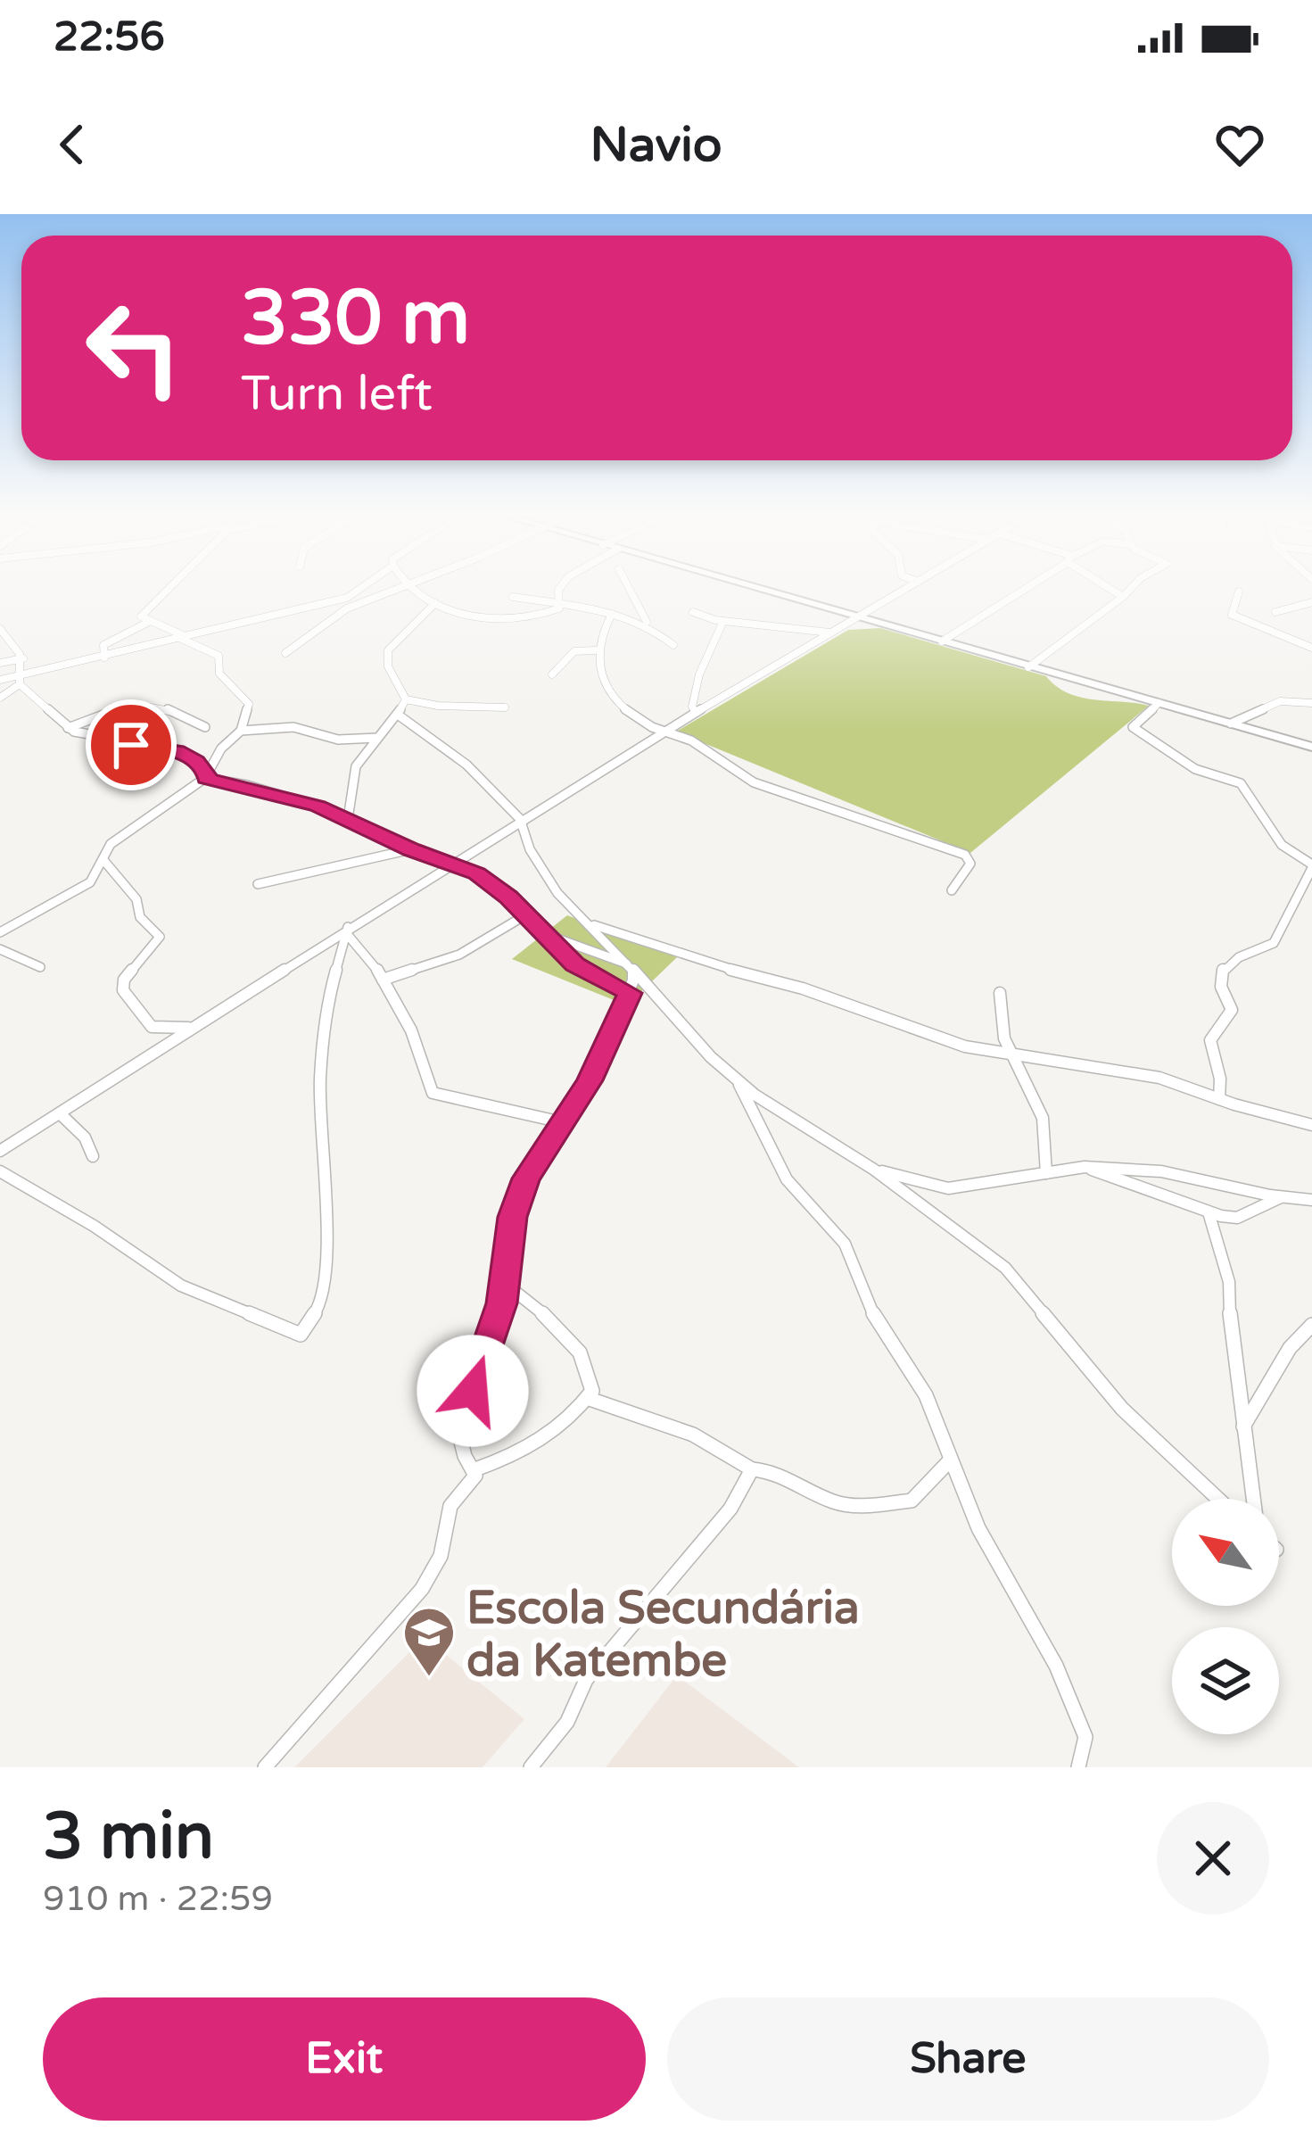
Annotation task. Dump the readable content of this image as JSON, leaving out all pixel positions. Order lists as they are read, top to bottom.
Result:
{
  "places": {
    "school or university": ["Escola Secundária da Katembe"]
  },
  "north": "top left",
  "page": {
    "status": "22:56",
    "header": "Navio",
    "turn": ["330 m", "Turn left"],
    "heading": ["3 min", "910 m · 22:59"],
    "buttons": ["Exit", "Share"]
  }
}
